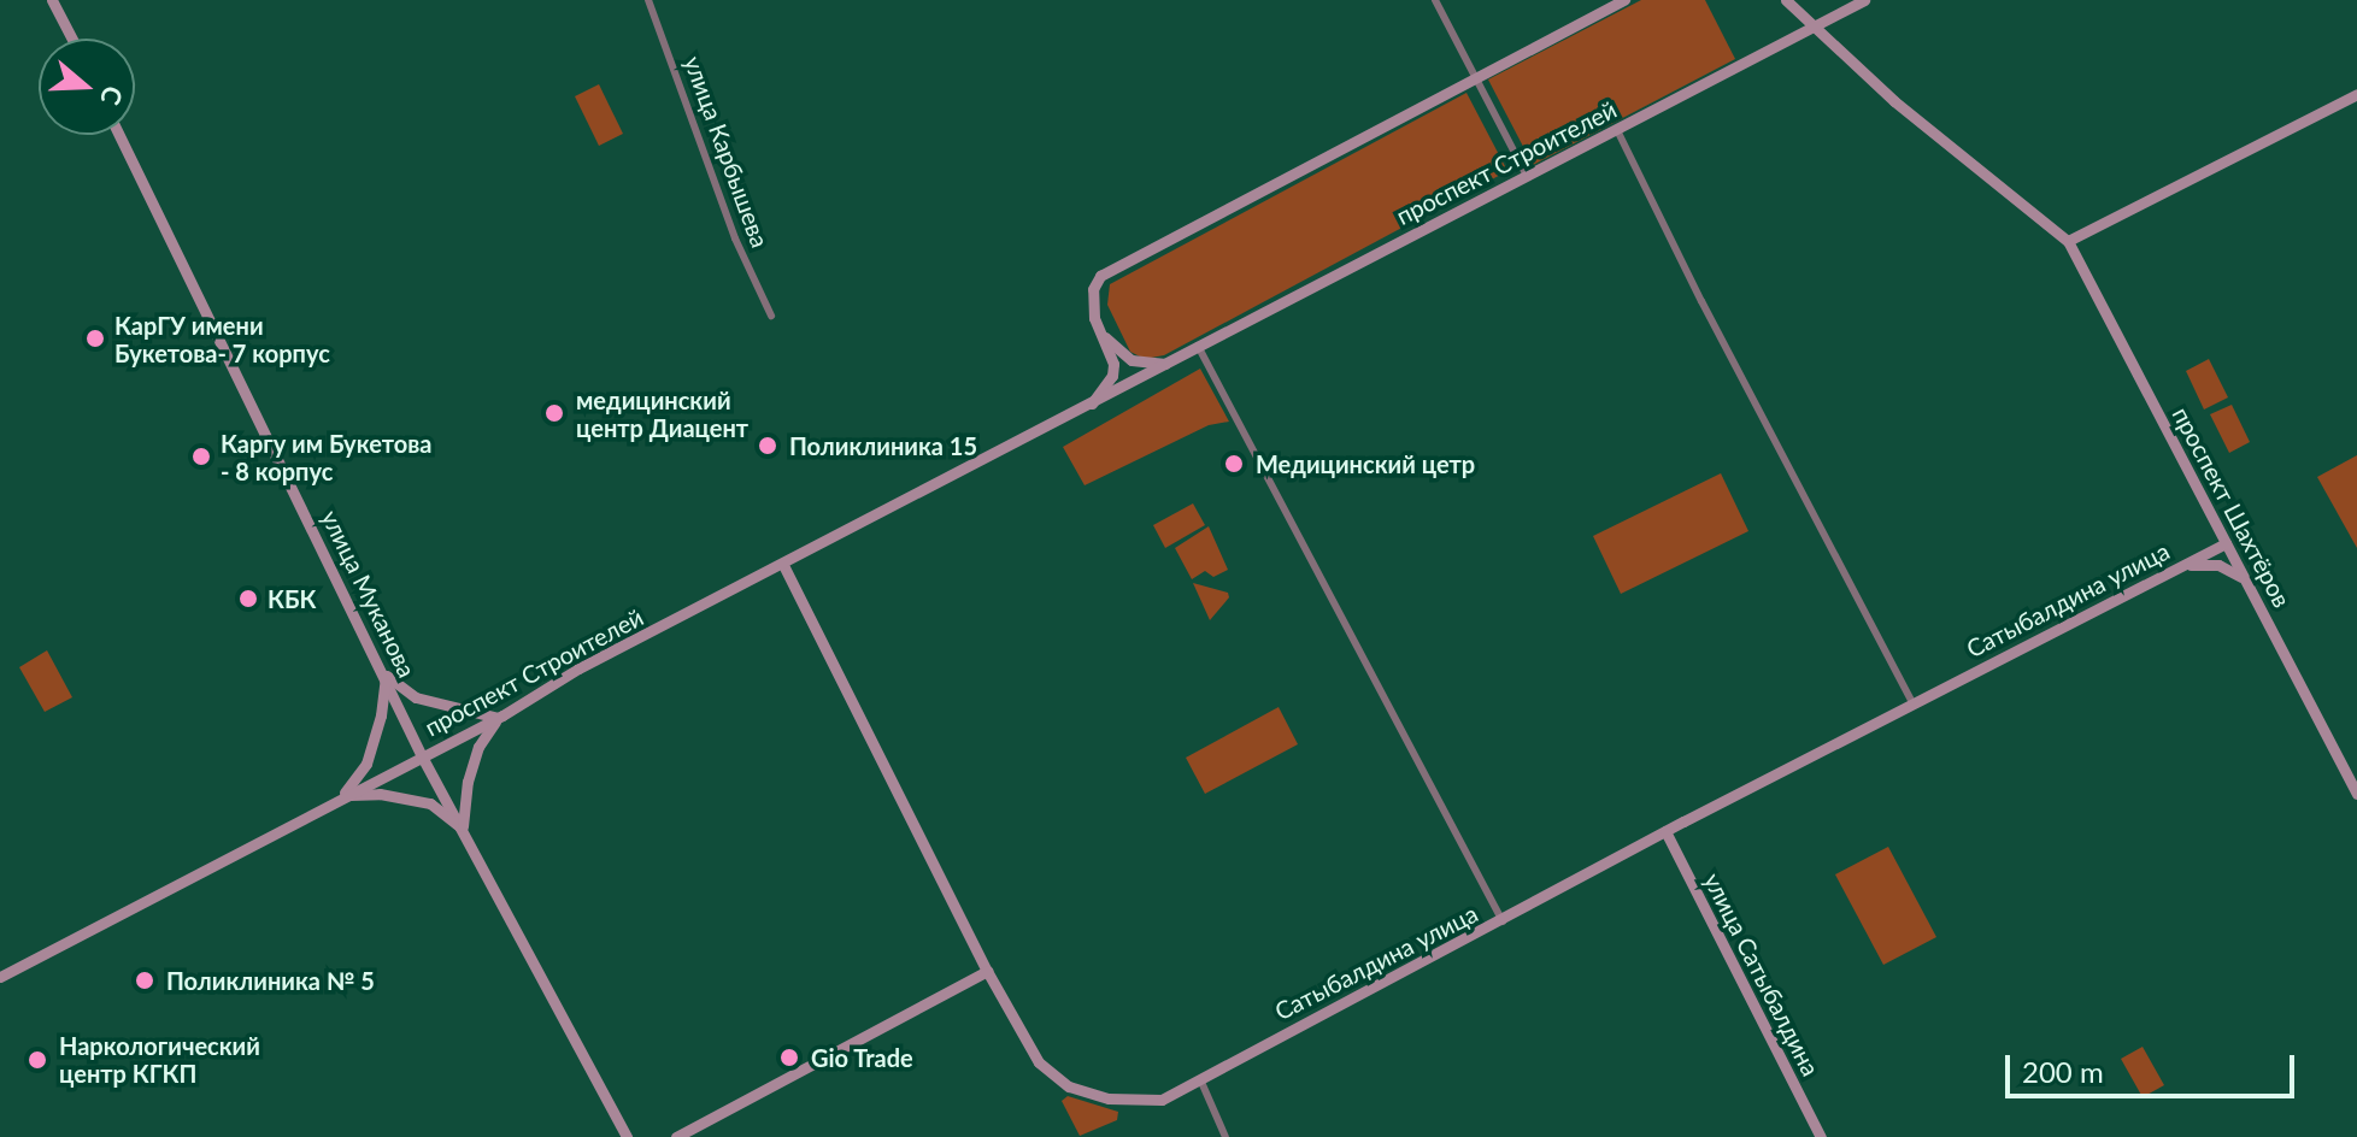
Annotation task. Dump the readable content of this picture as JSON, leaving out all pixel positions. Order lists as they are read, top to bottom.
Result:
{
  "streets": {
    "main road": [
      "проспект Строителей",
      "проспект Шахтёров",
      "улица Муканова",
      "Сатыбалдина улица",
      "улица Сатыбалдина"
    ],
    "street": ["улица Карбышева"]
  },
  "crossings": [
    ["проспект Строителей", "проспект Шахтёров"],
    ["проспект Строителей", "улица Муканова"],
    ["проспект Строителей", "Сатыбалдина улица"],
    ["проспект Шахтёров", "Сатыбалдина улица"],
    ["Сатыбалдина улица", "улица Сатыбалдина"]
  ],
  "places": [
    "КарГУ имени Букетова- 7 корпус",
    "медицинский центр Диацент",
    "Поликлиника 15",
    "Каргу им Букетова - 8 корпус",
    "Медицинский цетр",
    "КБК",
    "Поликлиника № 5",
    "Gio Trade",
    "Наркологический центр КГКП"
  ],
  "scale_bar": "200 m",
  "north": "right"
}
